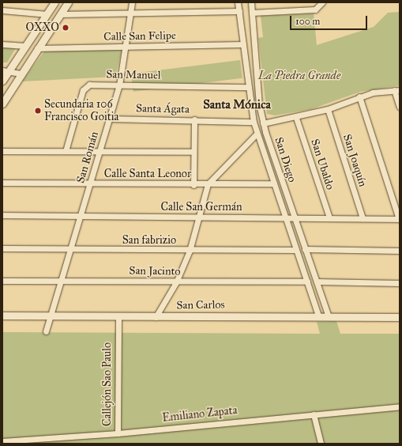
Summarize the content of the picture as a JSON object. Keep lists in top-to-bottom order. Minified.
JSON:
{"streets":{"street":["Calle San Felipe","San Manuel","Santa Ágata","San Román","San Diego","San Joaquín","San Ubaldo","Calle Santa Leonor","Calle San Germán","San fabrizio","San Jacinto","San Carlos","Callejón Sao Paulo","Emiliano Zapata"]},"crossings":[["Calle San Felipe","San Román"],["Calle San Felipe","San Diego"],["San Manuel","San Román"],["San Manuel","San Diego"],["Santa Ágata","San Román"],["Santa Ágata","San Diego"],["San Román","Calle Santa Leonor"],["San Román","Calle San Germán"],["San Román","San fabrizio"],["San Román","San Jacinto"],["San Román","San Carlos"],["San Diego","Calle Santa Leonor"],["San Diego","Calle San Germán"],["San Diego","San fabrizio"],["San Diego","San Jacinto"],["San Diego","San Carlos"],["San Joaquín","Calle San Germán"],["San Ubaldo","Calle San Germán"],["San Carlos","Callejón Sao Paulo"],["Callejón Sao Paulo","Emiliano Zapata"]],"districts":["Santa Mónica"],"parks":["La Piedra Grande"],"places":["OXXO","Secundaria 106 Francisco Goitia"],"scale_bar":"100 m"}
